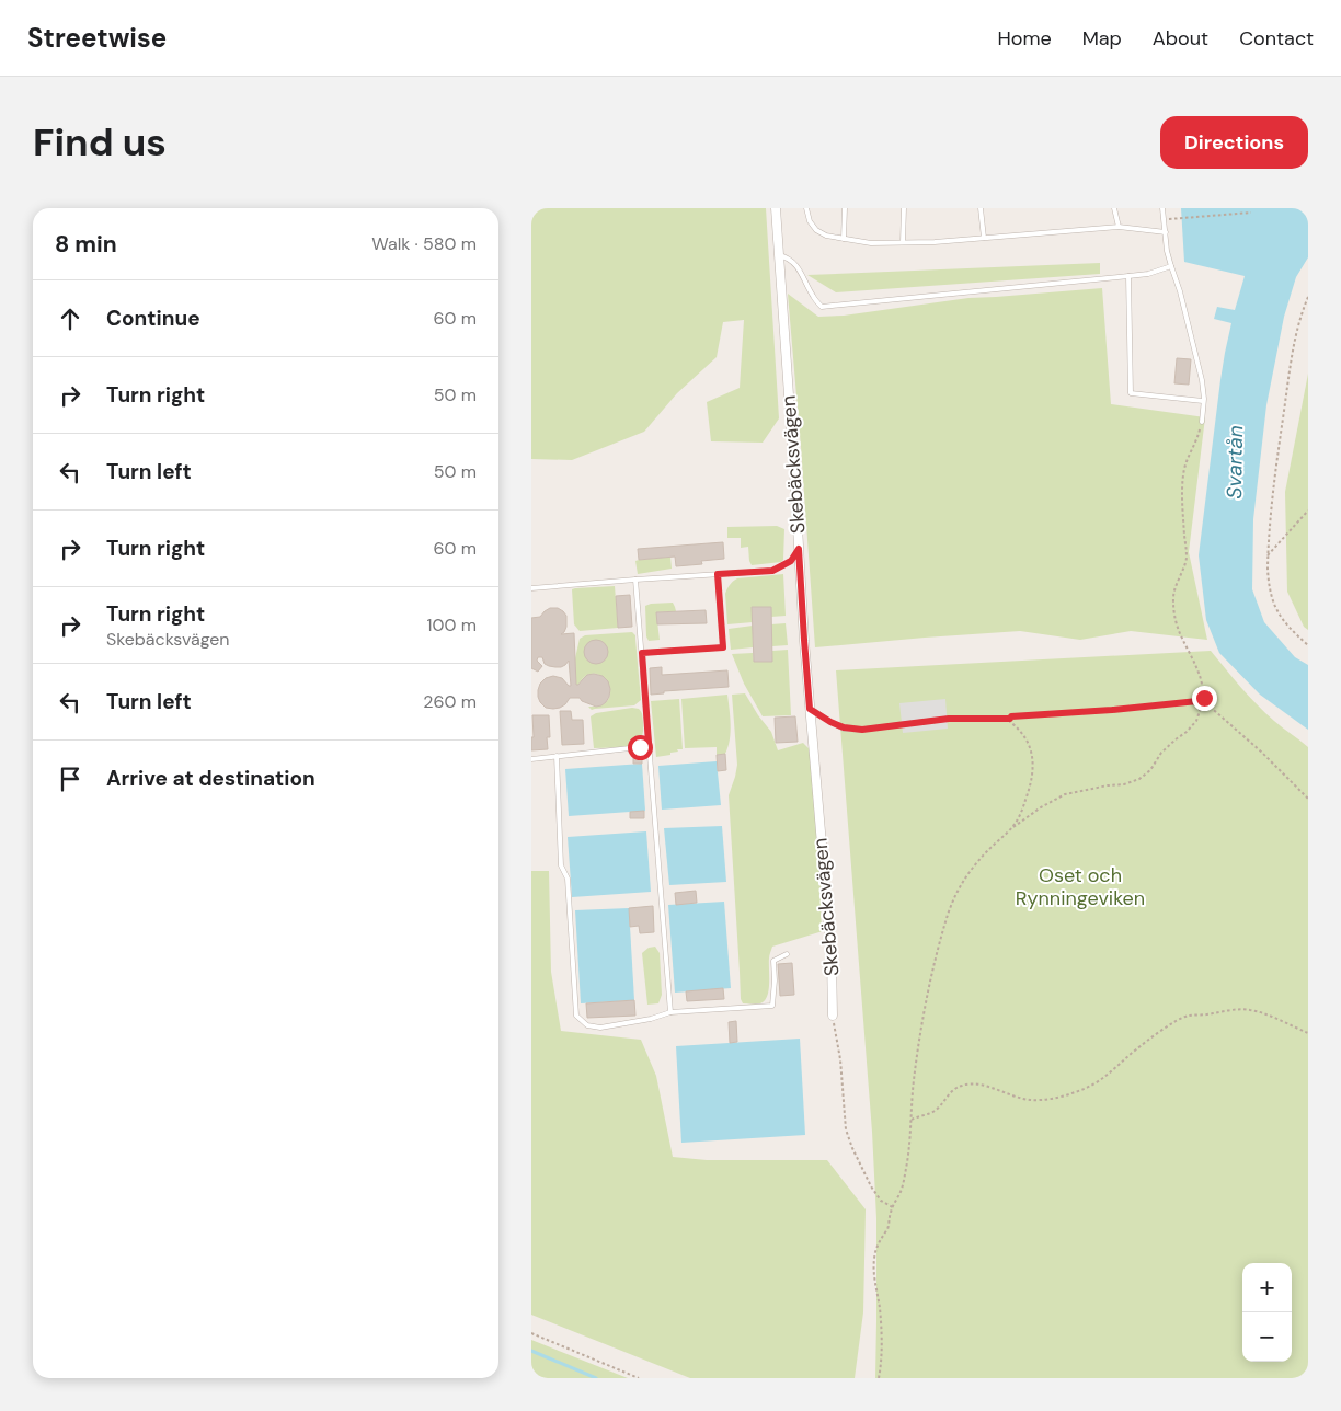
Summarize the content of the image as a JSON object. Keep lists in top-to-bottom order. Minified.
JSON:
{"streets":{"street":["Skebäcksvägen"]},"water":["Svartån"],"parks":["Oset och Rynningeviken"],"page":{"header":"Streetwise","nav":["Home","Map","About","Contact"],"buttons":"Directions","title":"Find us","heading":["8 min","Walk · 580 m"],"list":[["Continue","60 m"],["Turn right","50 m"],["Turn left","50 m"],["Turn right","60 m"],["Turn right","Skebäcksvägen","100 m"],["Turn left","260 m"],"Arrive at destination"],"map_buttons":["+","−"]}}
